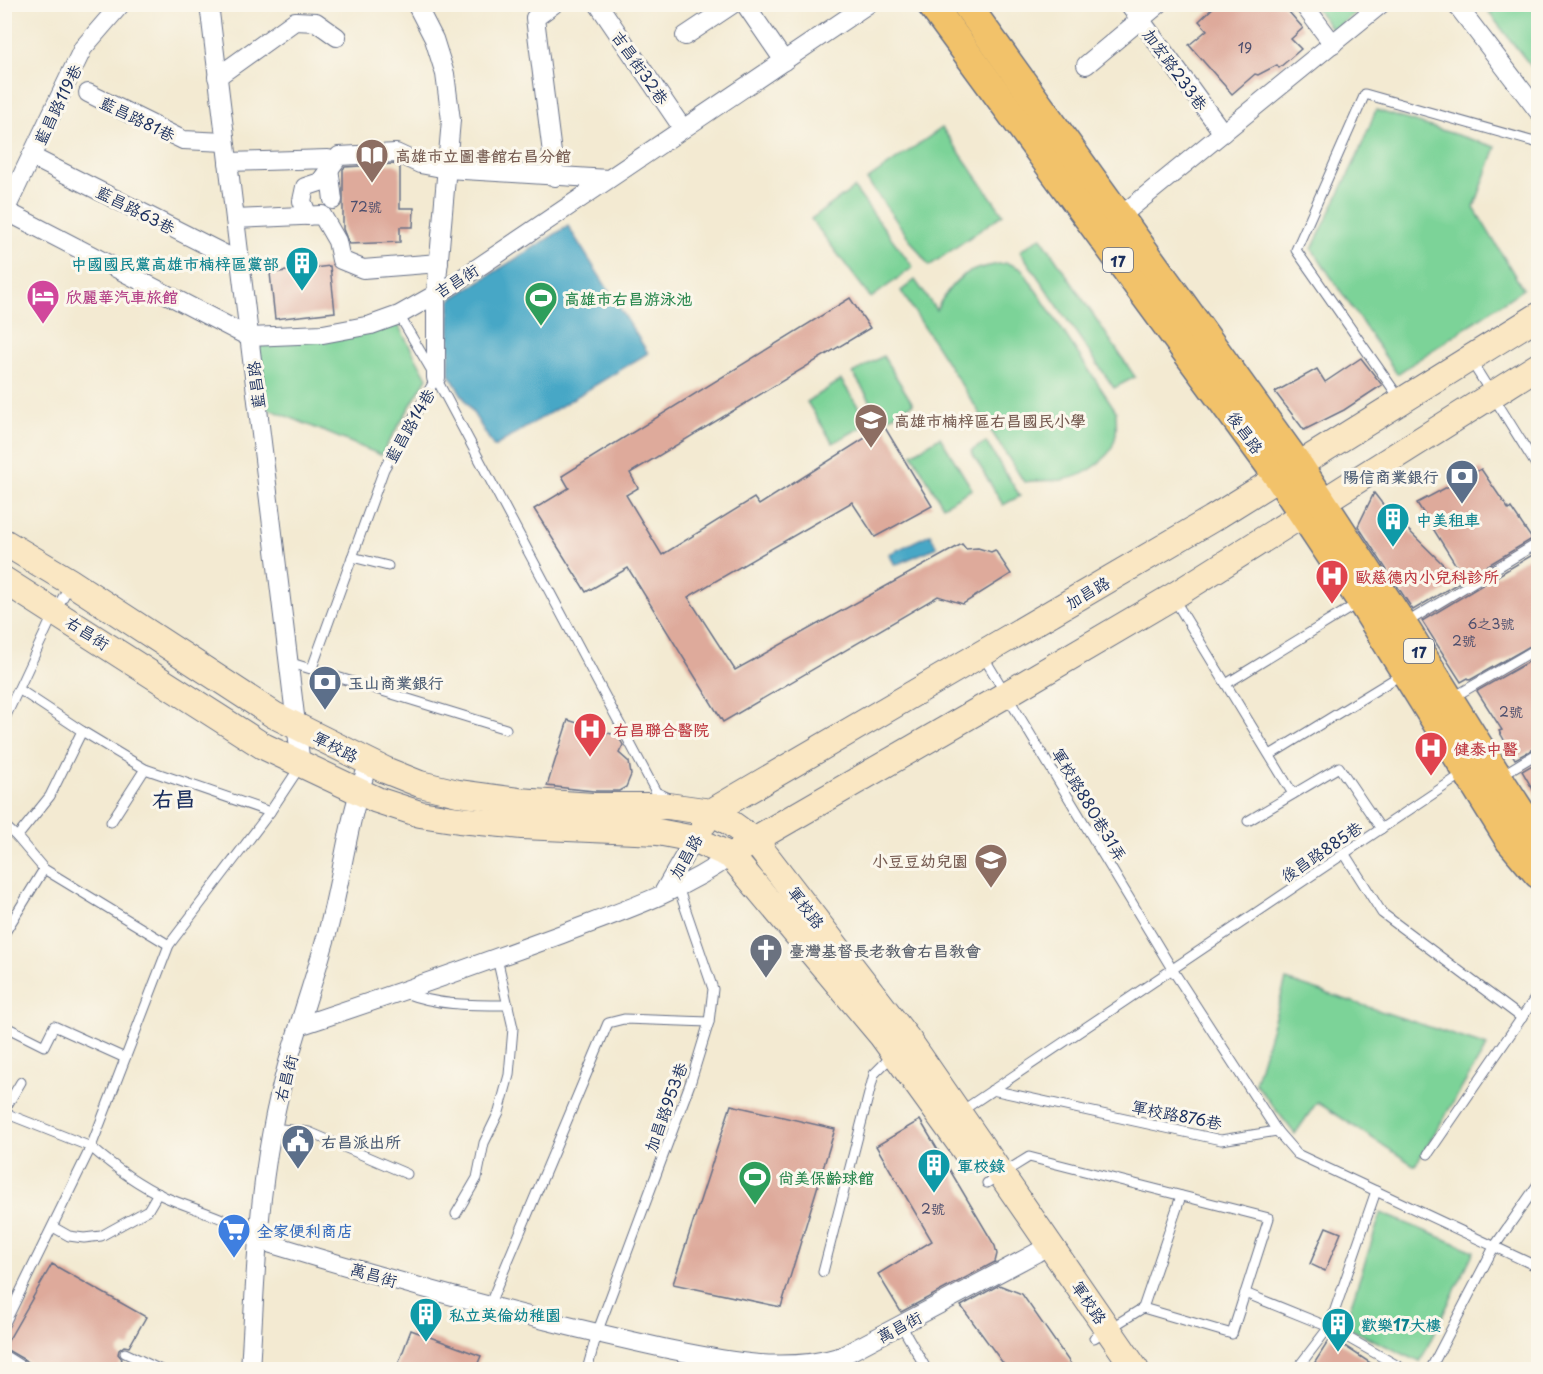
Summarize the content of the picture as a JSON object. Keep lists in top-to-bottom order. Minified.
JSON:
{"streets":{"main road":["17","後昌路"],"street":["吉昌街32巷","加宏路233巷","藍昌路119巷","藍昌路81巷","藍昌路63巷","吉昌街","藍昌路","藍昌路14巷","加昌路","右昌街","軍校路","萬昌街"],"lane":["軍校路880巷31弄","後昌路885巷","加昌路953巷","軍校路876巷"]},"crossings":[["吉昌街32巷","吉昌街"],["藍昌路119巷","藍昌路63巷"],["藍昌路119巷","吉昌街"],["藍昌路81巷","藍昌路"],["藍昌路63巷","藍昌路"],["吉昌街","藍昌路"],["吉昌街","藍昌路14巷"],["藍昌路","右昌街"],["藍昌路","軍校路"],["後昌路","加昌路"],["後昌路","後昌路885巷"],["加昌路","右昌街"],["加昌路","軍校路"],["加昌路","軍校路880巷31弄"],["加昌路","加昌路953巷"],["右昌街","軍校路"],["右昌街","萬昌街"],["軍校路","後昌路885巷"],["軍校路","萬昌街"],["軍校路880巷31弄","後昌路885巷"],["軍校路880巷31弄","軍校路876巷"],["後昌路885巷","軍校路876巷"],["加昌路953巷","萬昌街"]],"districts":["右昌"],"places":{"library":["高雄市立圖書館右昌分館"],"building":["中國國民黨高雄市楠梓區黨部","中美租車","軍校錄","私立英倫幼稚園","歡樂17大樓"],"hotel":["欣麗華汽車旅館"],"sports":["高雄市右昌游泳池","尚美保齡球館"],"school or university":["高雄市楠梓區右昌國民小學","小豆豆幼兒園"],"bank":["陽信商業銀行","玉山商業銀行"],"hospital":["歐慈德內小兒科診所","右昌聯合醫院","健泰中醫"],"church":["臺灣基督長老教會右昌教會"],"public building":["右昌派出所"],"supermarket":["全家便利商店"]},"house_numbers":["19","72號","6之3號","2號","2號","2號"]}
